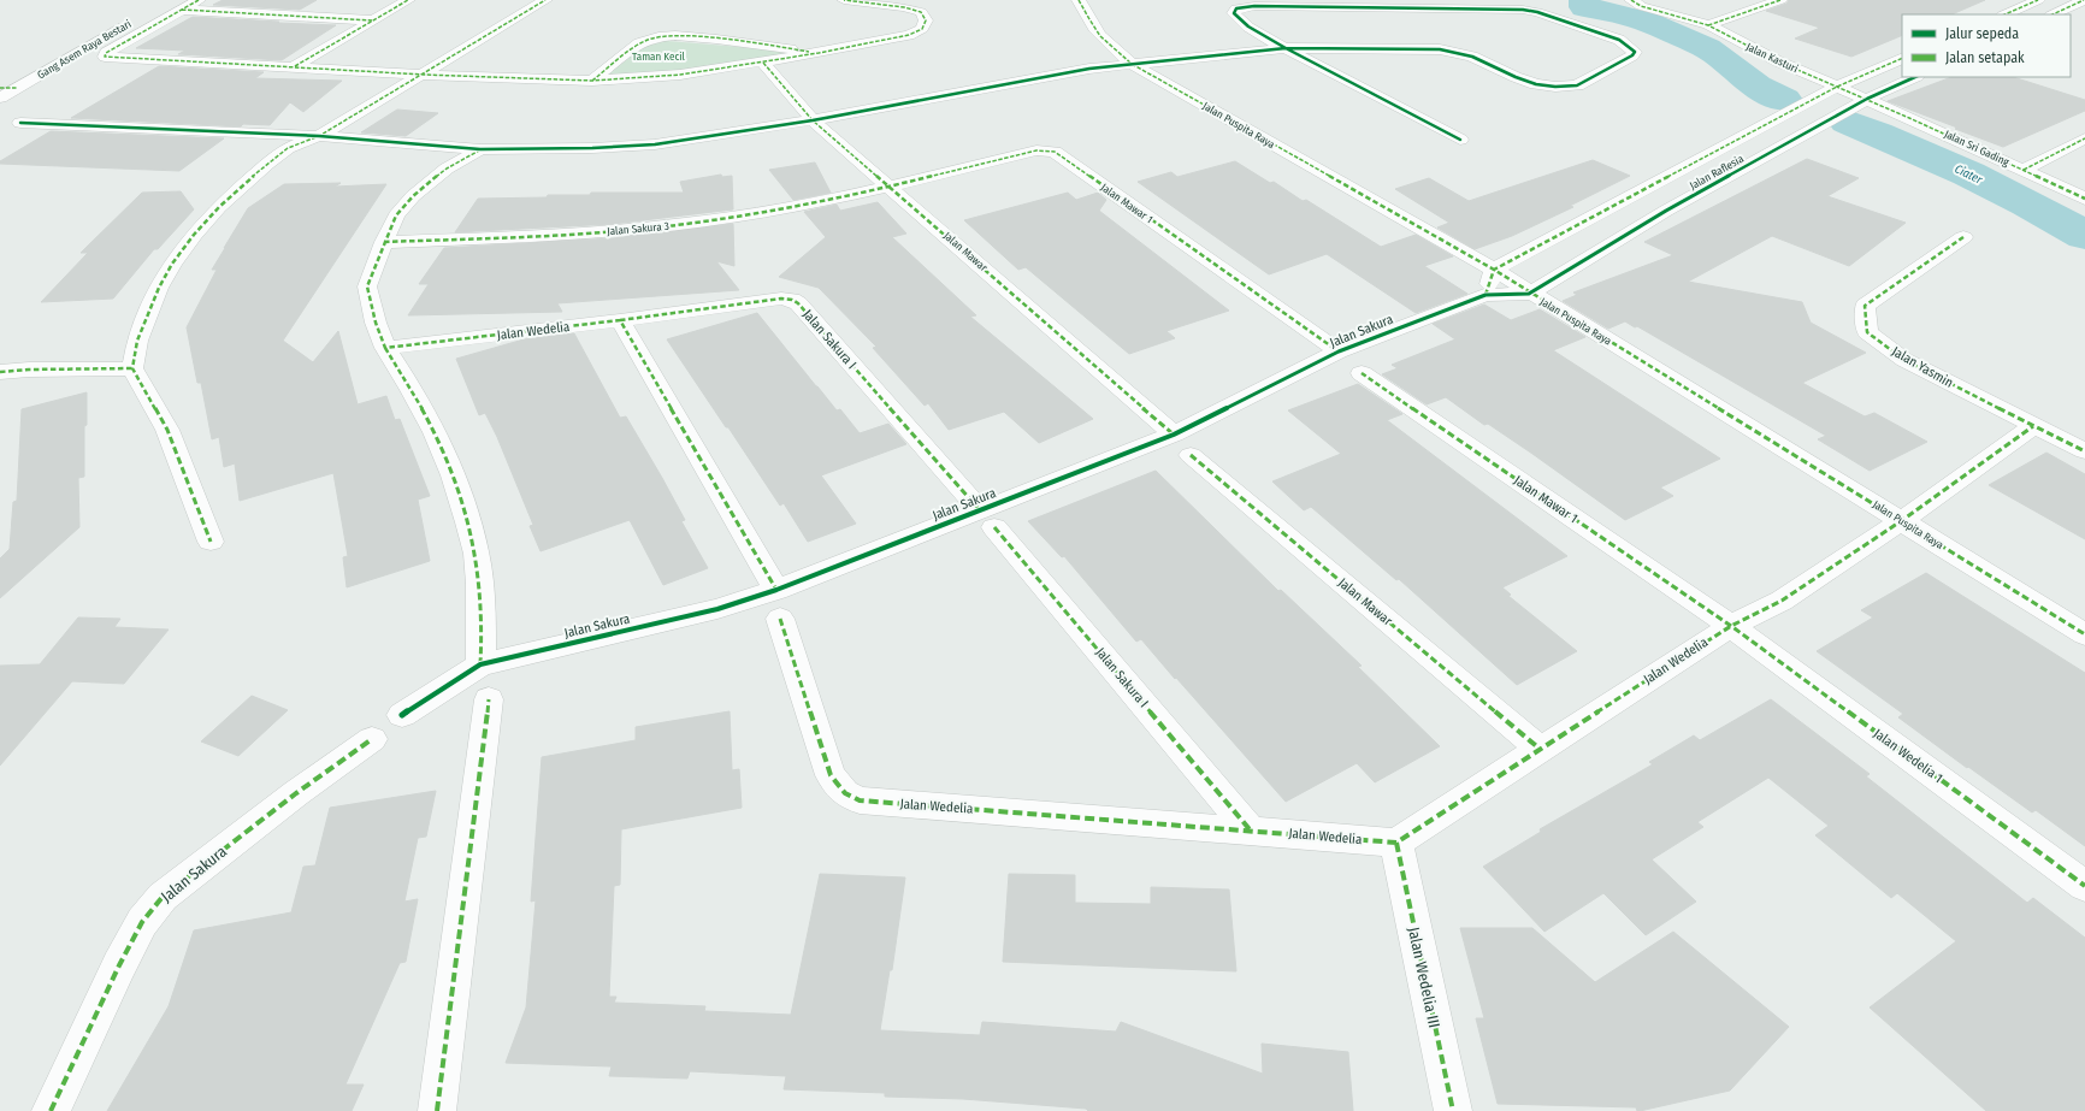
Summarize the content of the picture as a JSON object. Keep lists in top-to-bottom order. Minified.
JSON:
{"streets":{"street":["Gang Asem Raya Bestari","Jalan Kasturi","Jalan Puspita Raya","Jalan Sri Gading","Jalan Raflesia","Jalan Mawar 1","Jalan Sakura 3","Jalan Mawar","Jalan Wedelia","Jalan Sakura","Jalan Sakura I","Jalan Yasmin","Jalan Wedelia 1","Jalan Wedelia III"]},"crossings":[["Jalan Kasturi","Jalan Sri Gading"],["Jalan Kasturi","Jalan Raflesia"],["Jalan Puspita Raya","Jalan Raflesia"],["Jalan Puspita Raya","Jalan Wedelia"],["Jalan Puspita Raya","Jalan Sakura"],["Jalan Sri Gading","Jalan Raflesia"],["Jalan Raflesia","Jalan Sakura"],["Jalan Mawar 1","Jalan Sakura 3"],["Jalan Mawar 1","Jalan Mawar"],["Jalan Mawar 1","Jalan Wedelia"],["Jalan Mawar 1","Jalan Sakura"],["Jalan Mawar 1","Jalan Wedelia 1"],["Jalan Sakura 3","Jalan Mawar"],["Jalan Mawar","Jalan Wedelia"],["Jalan Mawar","Jalan Sakura"],["Jalan Wedelia","Jalan Sakura"],["Jalan Wedelia","Jalan Sakura I"],["Jalan Wedelia","Jalan Wedelia 1"],["Jalan Wedelia","Jalan Wedelia III"],["Jalan Sakura","Jalan Sakura I"]],"water":["Ciater"],"parks":["Taman Kecil"],"legend":["Jalur sepeda","Jalan setapak"]}
